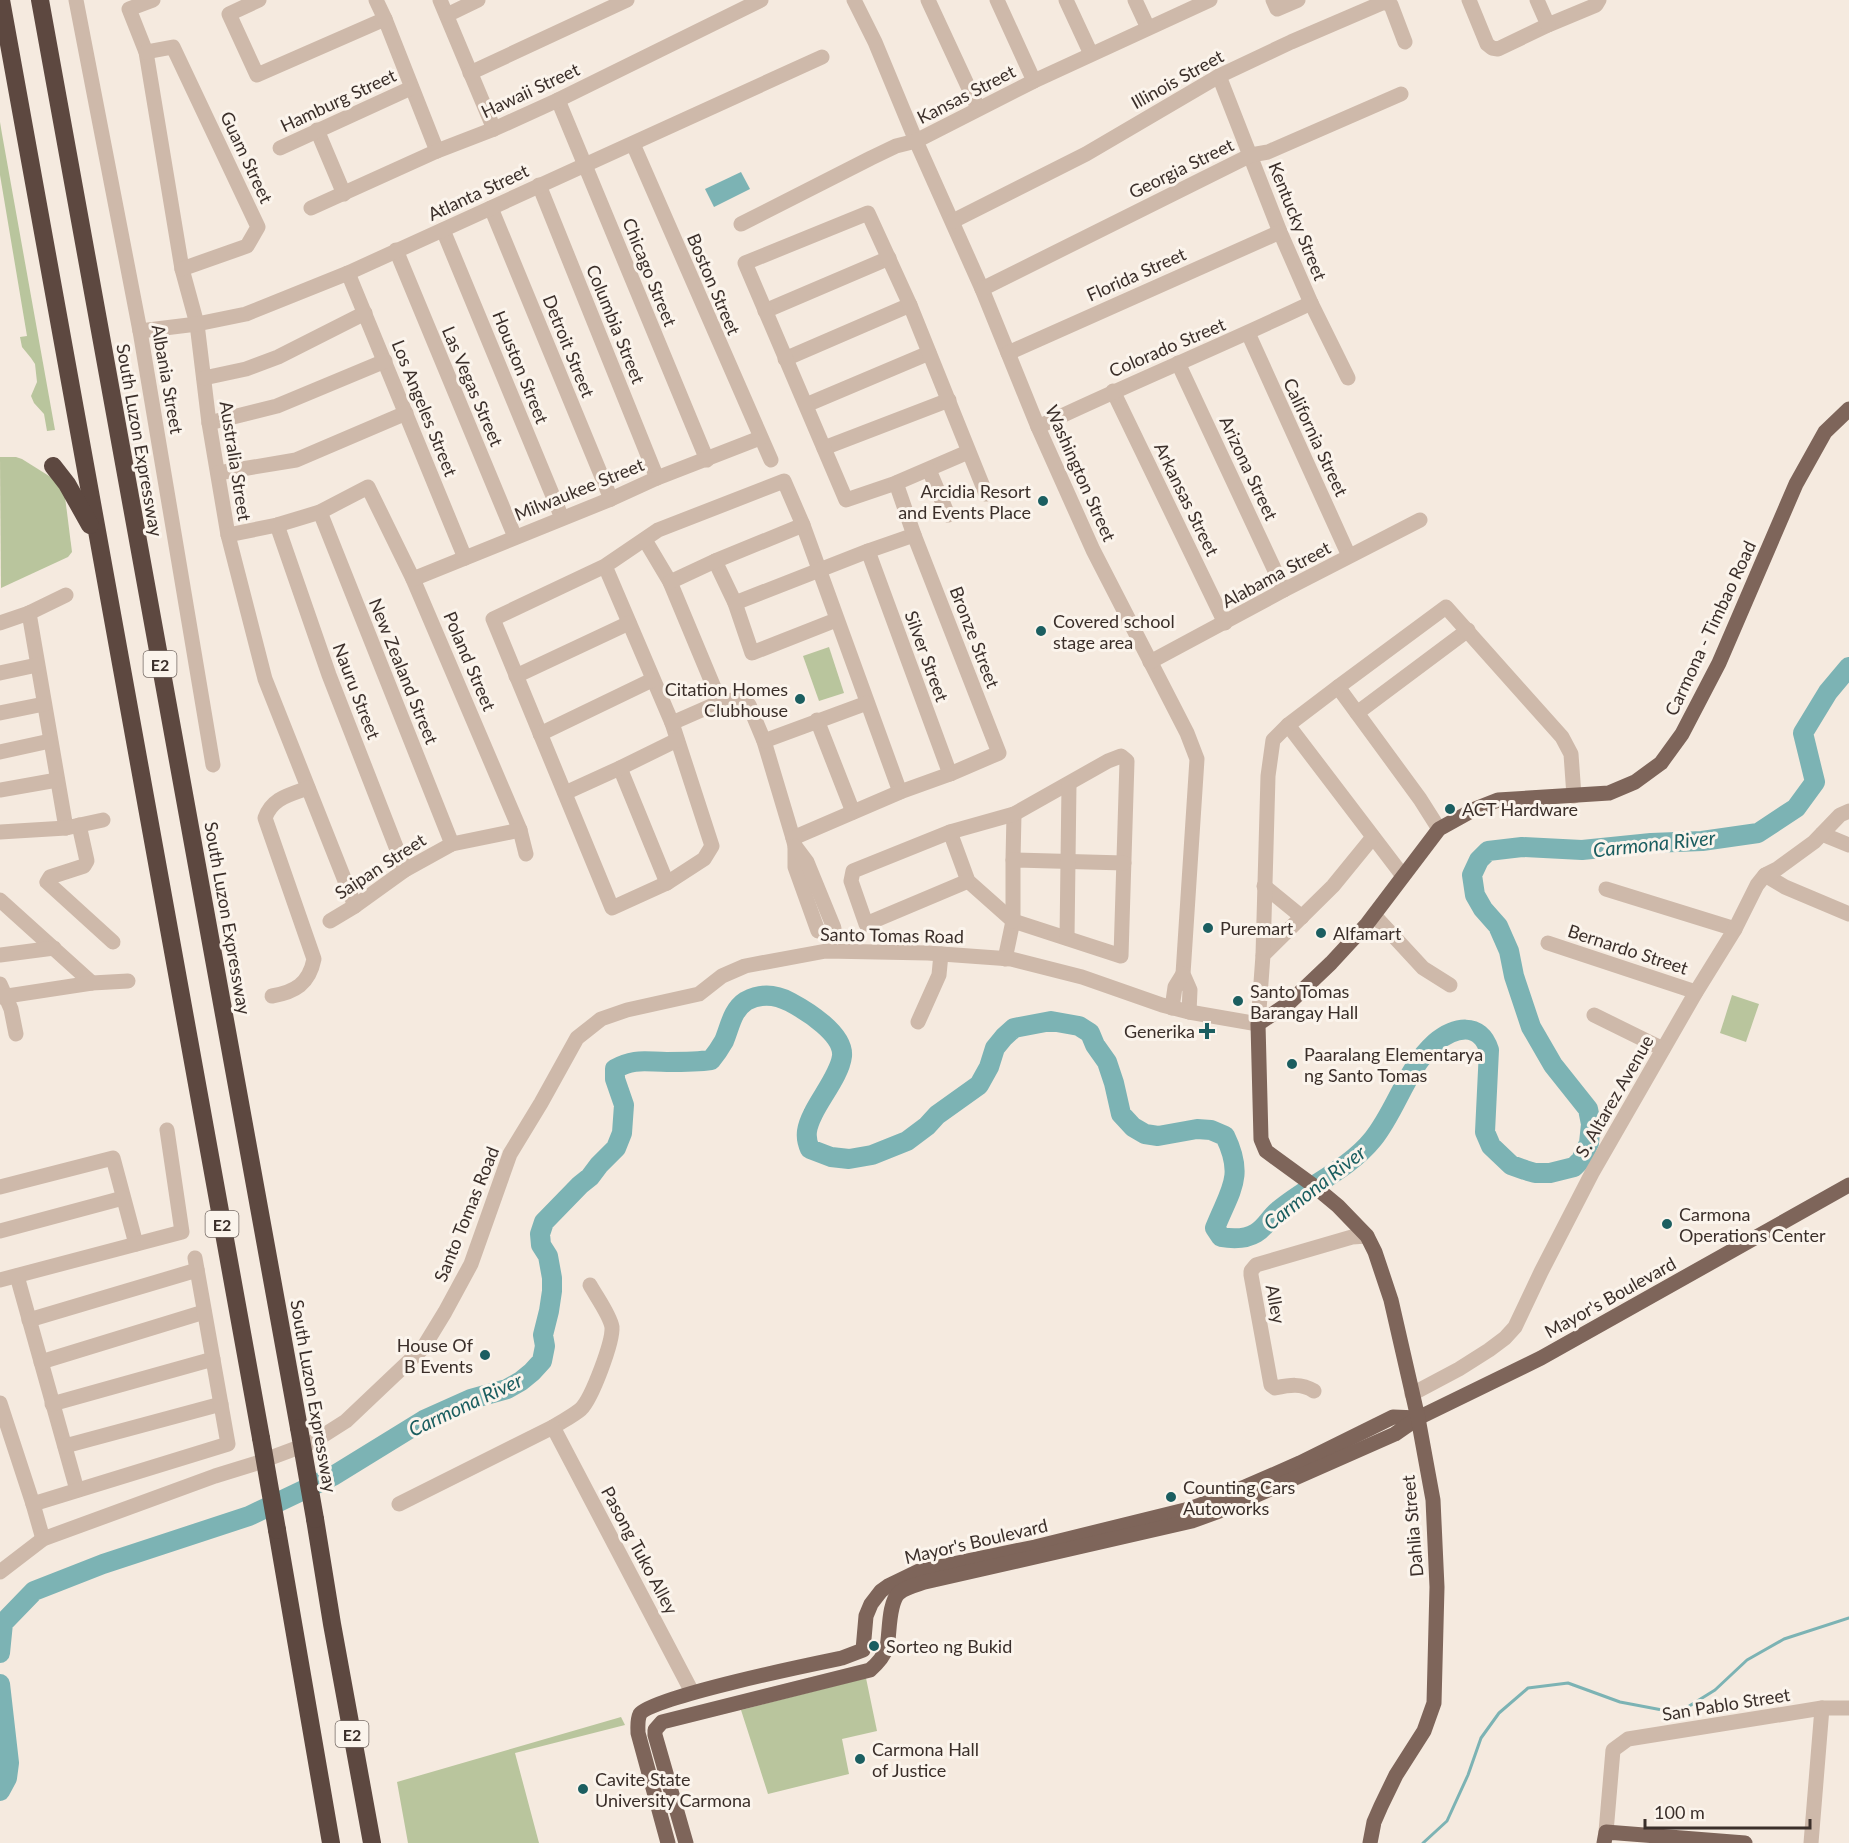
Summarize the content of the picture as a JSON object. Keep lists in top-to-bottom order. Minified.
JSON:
{"streets":{"highway":["South Luzon Expressway","E2"],"main road":["Carmona - Timbao Road","Mayor's Boulevard","Dahlia Street"],"street":["Illinois Street","Hawaii Street","Kansas Street","Hamburg Street","Guam Street","Georgia Street","Atlanta Street","Kentucky Street","Chicago Street","Florida Street","Boston Street","Columbia Street","Detroit Street","Colorado Street","Houston Street","Albania Street","Las Vegas Street","Los Angeles Street","California Street","Australia Street","Arizona Street","Washington Street","Milwaukee Street","Arkansas Street","Alabama Street","Bronze Street","Silver Street","Poland Street","New Zealand Street","Nauru Street","Saipan Street","Santo Tomas Road","Bernardo Street","S. Altarez Avenue","Alley","Pasong Tuko Alley","San Pablo Street"]},"crossings":[["Illinois Street","Kentucky Street"],["Illinois Street","Washington Street"],["Hawaii Street","Chicago Street"],["Kansas Street","Washington Street"],["Guam Street","Australia Street"],["Georgia Street","Kentucky Street"],["Georgia Street","Washington Street"],["Atlanta Street","Chicago Street"],["Atlanta Street","Boston Street"],["Atlanta Street","Columbia Street"],["Atlanta Street","Detroit Street"],["Atlanta Street","Houston Street"],["Atlanta Street","Albania Street"],["Atlanta Street","Las Vegas Street"],["Atlanta Street","Los Angeles Street"],["Atlanta Street","Australia Street"],["Kentucky Street","Florida Street"],["Kentucky Street","Colorado Street"],["Chicago Street","Milwaukee Street"],["Florida Street","Washington Street"],["Boston Street","Milwaukee Street"],["Columbia Street","Milwaukee Street"],["Detroit Street","Milwaukee Street"],["Colorado Street","California Street"],["Colorado Street","Arizona Street"],["Colorado Street","Washington Street"],["Colorado Street","Arkansas Street"],["Houston Street","Milwaukee Street"],["Las Vegas Street","Milwaukee Street"],["Los Angeles Street","Milwaukee Street"],["California Street","Alabama Street"],["Australia Street","Saipan Street"],["Arizona Street","Alabama Street"],["Washington Street","Alabama Street"],["Washington Street","Santo Tomas Road"],["Milwaukee Street","Poland Street"],["Arkansas Street","Alabama Street"],["Carmona - Timbao Road","Santo Tomas Road"],["Carmona - Timbao Road","Dahlia Street"],["Bronze Street","Silver Street"],["Poland Street","New Zealand Street"],["Poland Street","Saipan Street"],["New Zealand Street","Saipan Street"],["Nauru Street","Saipan Street"],["Santo Tomas Road","Dahlia Street"],["Bernardo Street","S. Altarez Avenue"],["S. Altarez Avenue","Dahlia Street"],["Mayor's Boulevard","Dahlia Street"],["Mayor's Boulevard","Pasong Tuko Alley"],["Alley","Dahlia Street"]],"water":["Carmona River"],"places":{"other":["Arcidia Resort and Events Place","Covered school stage area","Citation Homes Clubhouse","ACT Hardware","Puremart","Alfamart","Santo Tomas Barangay Hall","Paaralang Elementarya ng Santo Tomas","Carmona Operations Center","House Of B Events","Counting Cars Autoworks","Sorteo ng Bukid","Carmona Hall of Justice","Cavite State University Carmona"],"health":["Generika"]},"scale_bar":"100 m"}
